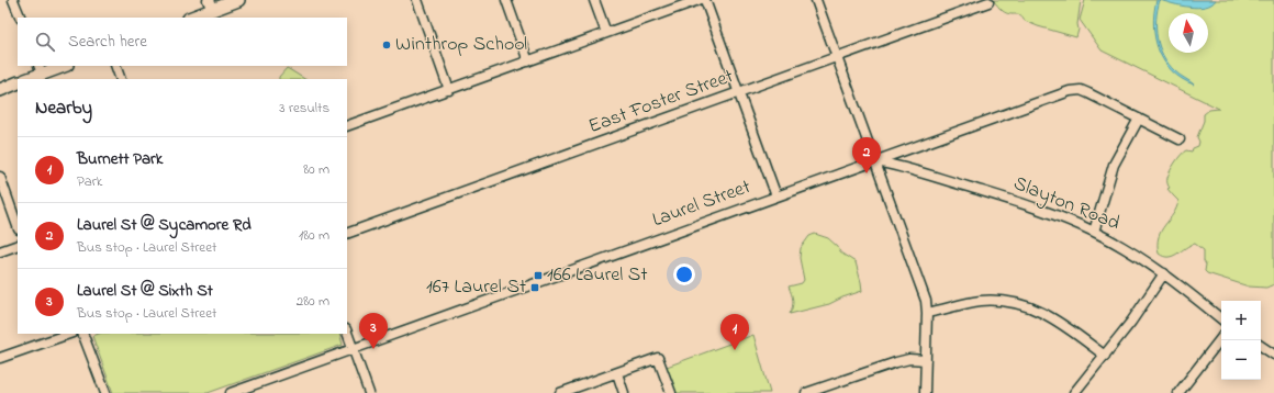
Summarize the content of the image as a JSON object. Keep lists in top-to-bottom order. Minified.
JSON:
{"streets":{"street":["East Foster Street","Laurel Street","Slayton Road"]},"crossings":[["Laurel Street","Slayton Road"]],"places":{"other":["Winthrop School"],"transit":["166 Laurel St","167 Laurel St"]},"north":"top","page":{"search":"Search here","heading":["Nearby","3 results"],"list":[{"mark":"1","name":"Burnett Park","note":"Park","value":"80 m"},{"mark":"2","name":"Laurel St @ Sycamore Rd","note":"Bus stop · Laurel Street","value":"180 m"},{"mark":"3","name":"Laurel St @ Sixth St","note":"Bus stop · Laurel Street","value":"280 m"}],"pins":["2","3","1"],"map_buttons":["+","−"]}}
